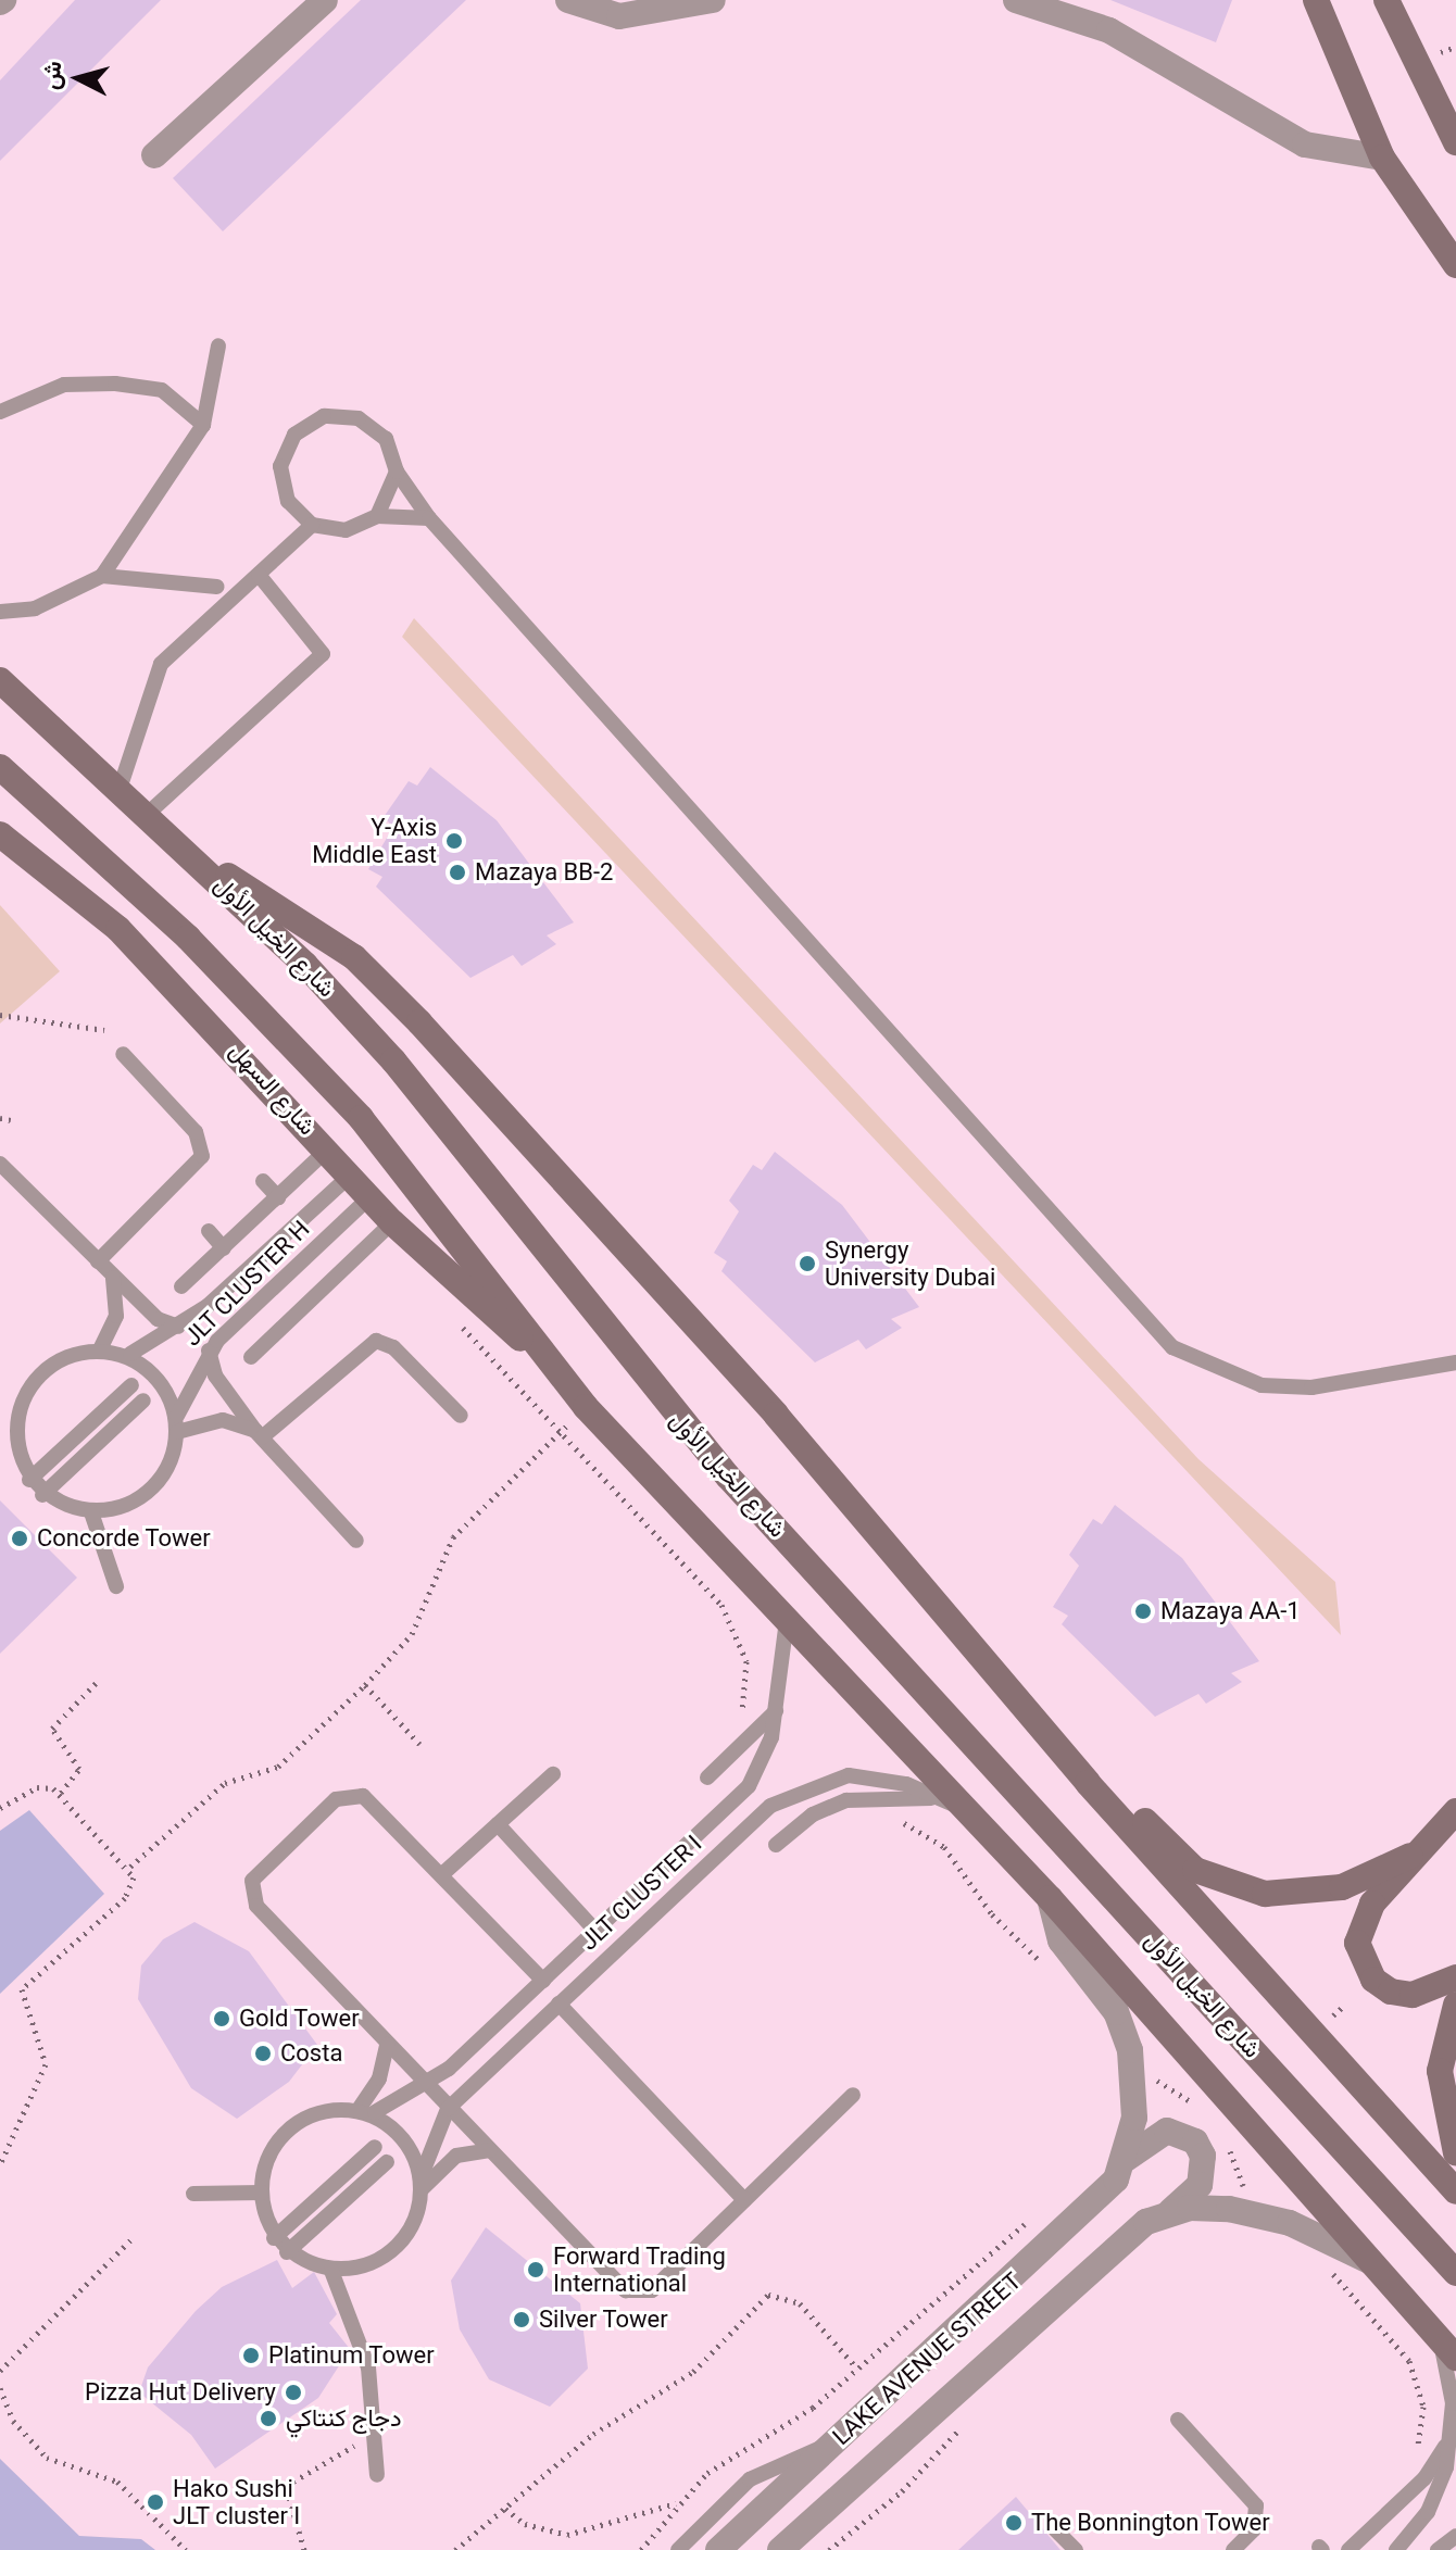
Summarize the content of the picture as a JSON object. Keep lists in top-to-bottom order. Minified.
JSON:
{"streets":{"main road":["شارع الخيل الأول","شارع السهل"],"street":["LAKE AVENUE STREET"],"lane":["JLT CLUSTER H","JLT CLUSTER I"]},"crossings":[["شارع الخيل الأول","شارع السهل"],["شارع الخيل الأول","JLT CLUSTER I"],["شارع الخيل الأول","LAKE AVENUE STREET"],["شارع السهل","JLT CLUSTER H"]],"places":["Y-Axis Middle East","Mazaya BB-2","Synergy University Dubai","Concorde Tower","Mazaya AA-1","Gold Tower","Costa","Forward Trading International","Silver Tower","Platinum Tower","Pizza Hut Delivery","دجاج كنتاكي","Hako Sushi JLT cluster I","The Bonnington Tower"],"north":"left"}
